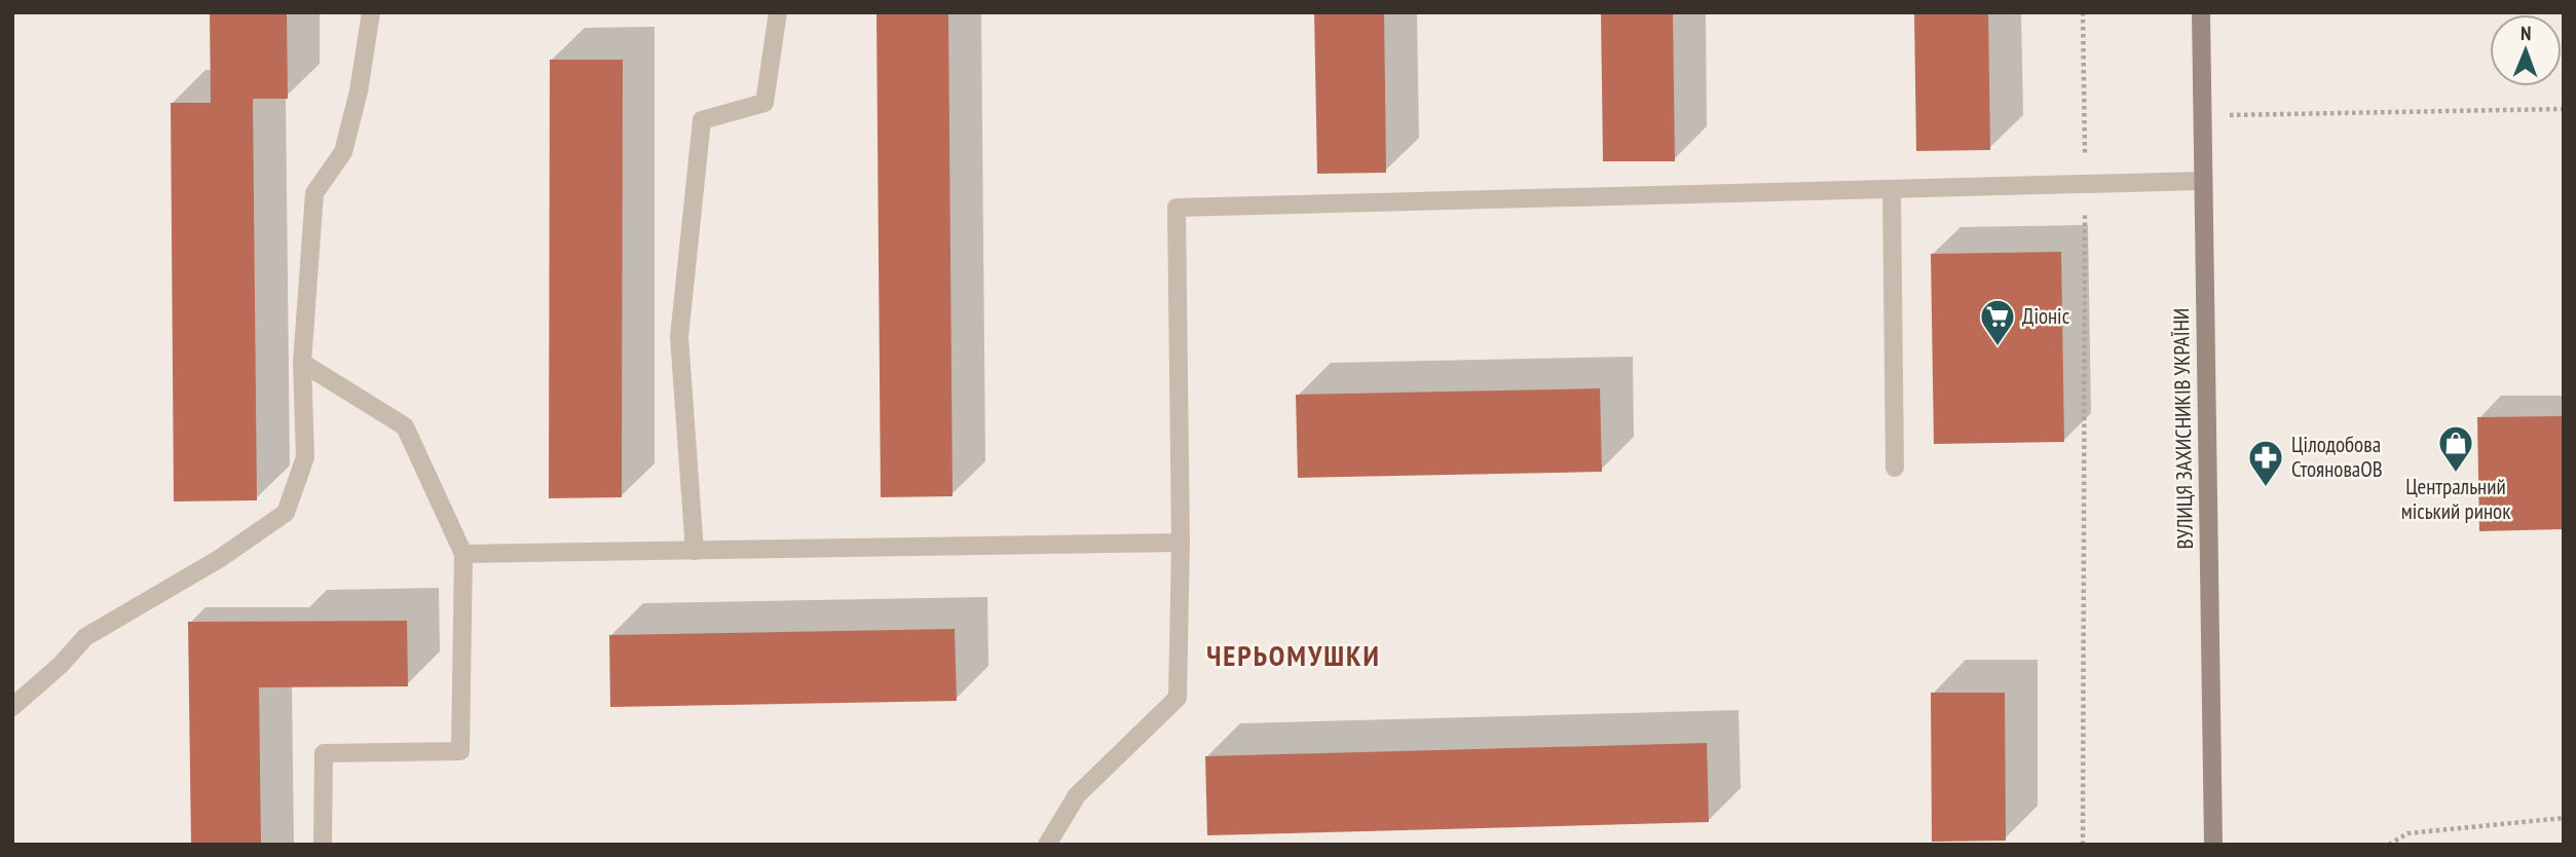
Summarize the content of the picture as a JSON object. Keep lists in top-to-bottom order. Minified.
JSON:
{"streets":{"main road":["ВУЛИЦЯ ЗАХИСНИКІВ УКРАЇНИ"]},"districts":["ЧЕРЬОМУШКИ"],"places":{"supermarket":["Діоніс"],"shop":["Центральний міський ринок"],"pharmacy":["Цілодобова СтояноваОВ"]},"north":"top"}
